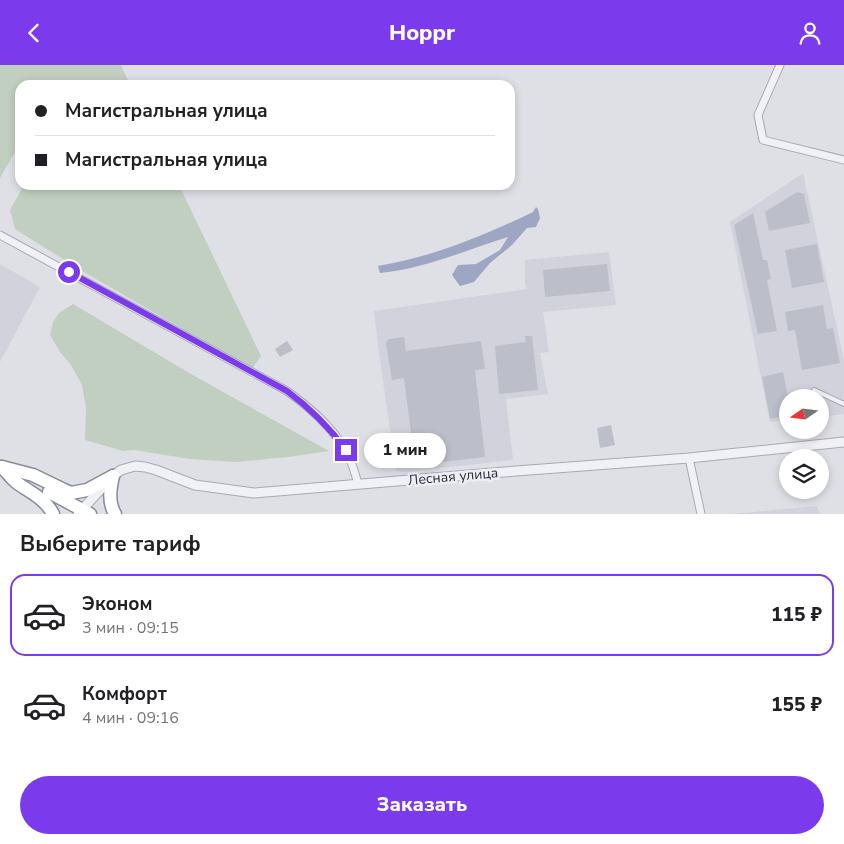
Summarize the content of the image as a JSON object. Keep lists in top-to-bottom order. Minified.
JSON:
{"streets":{"street":["Лесная улица"]},"north":"left","page":{"header":"Hoppr","banner":["Магистральная улица","Магистральная улица"],"bubble":"1 мин","heading":"Выберите тариф","list":[{"name":"Эконом","note":"3 мин · 09:15","value":"115 ₽"},{"name":"Комфорт","note":"4 мин · 09:16","value":"155 ₽"}],"buttons":"Заказать"}}
